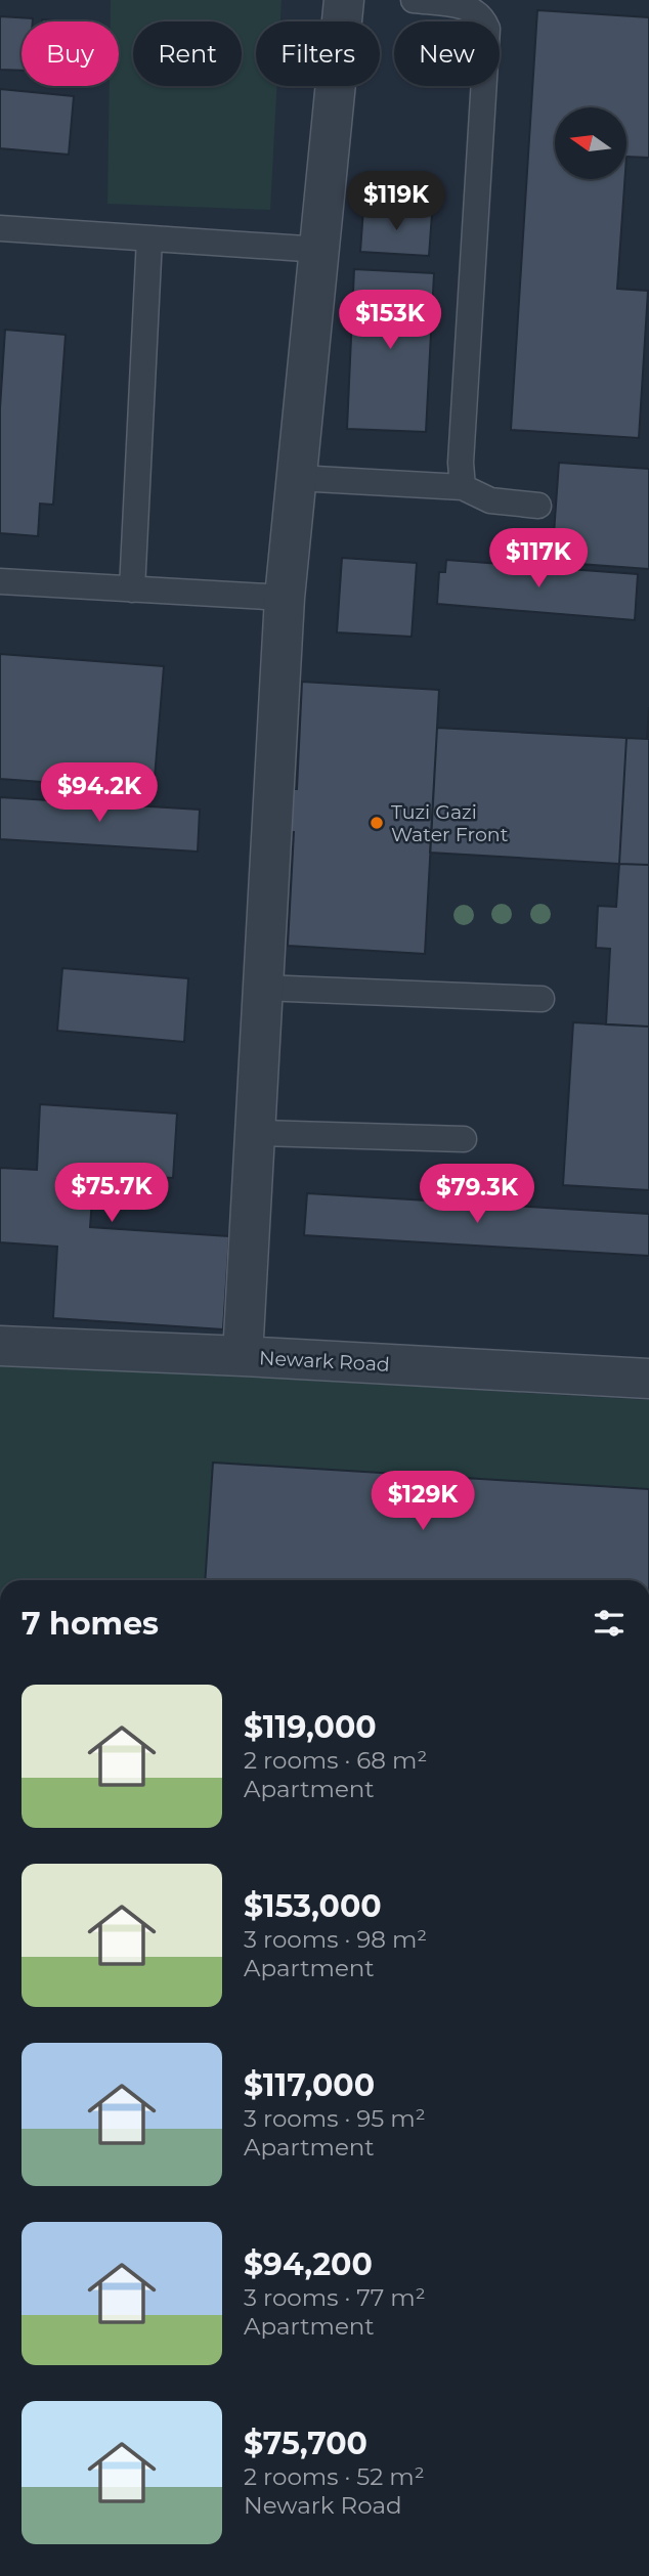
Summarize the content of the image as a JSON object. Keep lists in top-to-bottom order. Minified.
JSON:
{"streets":{"street":["Newark Road"]},"places":["Tuzi Gazi Water Front"],"north":"left","page":{"chip":["Buy","Rent","Filters","New"],"price":["$119K","$153K","$117K","$94.2K","$75.7K","$79.3K","$129K"],"heading":"7 homes","list":[{"name":"$119,000","note":"2 rooms · 68 m² · Apartment"},{"name":"$153,000","note":"3 rooms · 98 m² · Apartment"},{"name":"$117,000","note":"3 rooms · 95 m² · Apartment"},{"name":"$94,200","note":"3 rooms · 77 m² · Apartment"},{"name":"$75,700","note":"2 rooms · 52 m² · Newark Road"}]}}
